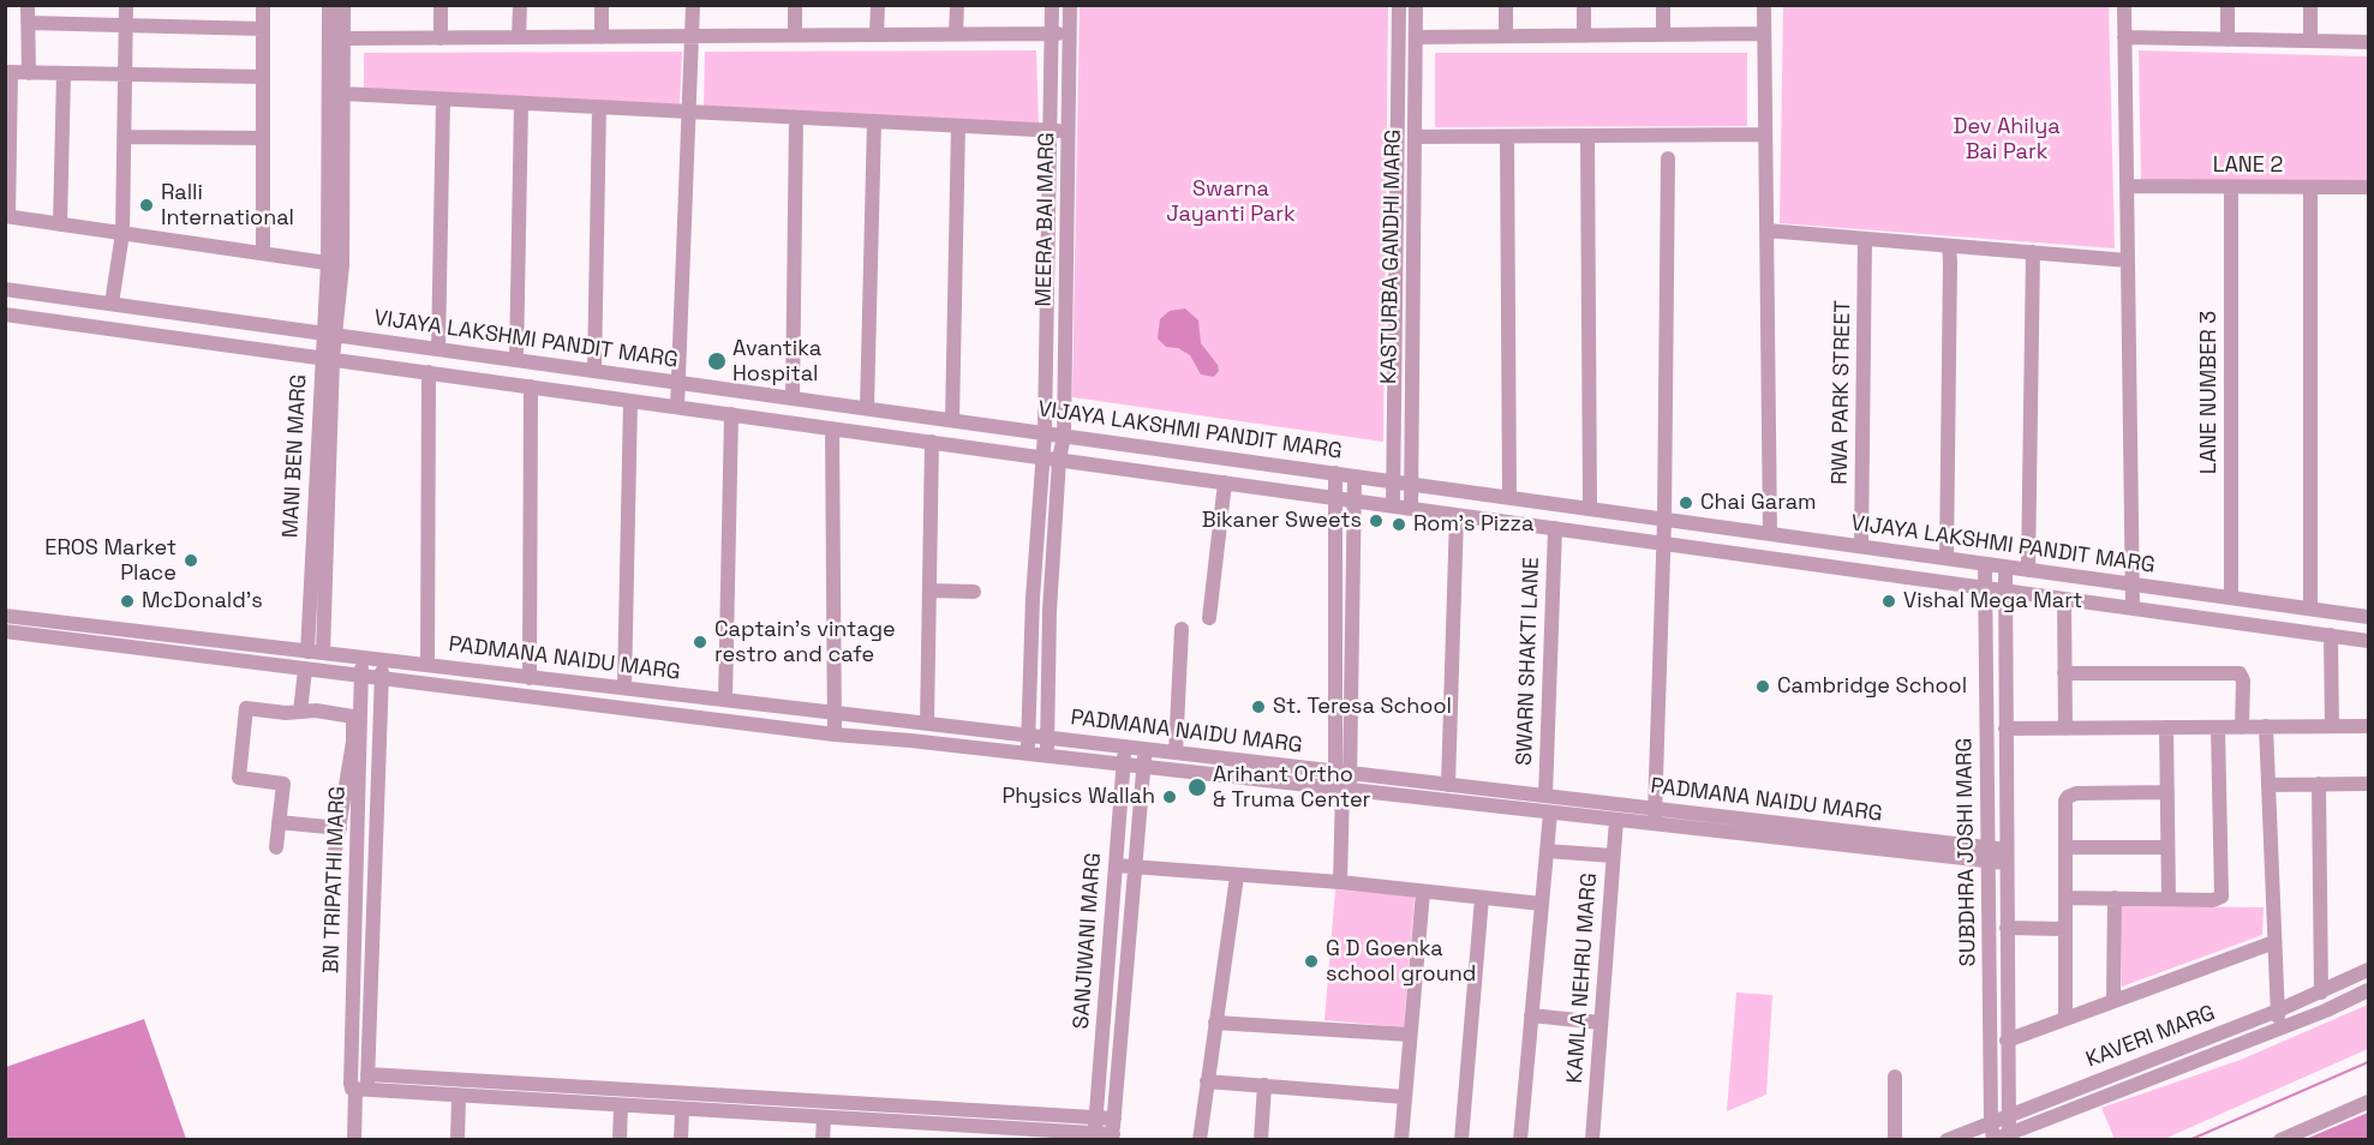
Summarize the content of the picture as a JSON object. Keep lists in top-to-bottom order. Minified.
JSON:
{"streets":{"street":["LANE 2","MEERA BAI MARG","KASTURBA GANDHI MARG","VIJAYA LAKSHMI PANDIT MARG","RWA PARK STREET","LANE NUMBER 3","MANI BEN MARG","PADMANA NAIDU MARG","SWARN SHAKTI LANE","SUBDHRA JOSHI MARG","BN TRIPATHI MARG","SANJIWANI MARG","KAMLA NEHRU MARG","KAVERI MARG"]},"crossings":[["LANE 2","LANE NUMBER 3"],["MEERA BAI MARG","VIJAYA LAKSHMI PANDIT MARG"],["MEERA BAI MARG","PADMANA NAIDU MARG"],["KASTURBA GANDHI MARG","VIJAYA LAKSHMI PANDIT MARG"],["VIJAYA LAKSHMI PANDIT MARG","RWA PARK STREET"],["VIJAYA LAKSHMI PANDIT MARG","LANE NUMBER 3"],["VIJAYA LAKSHMI PANDIT MARG","MANI BEN MARG"],["VIJAYA LAKSHMI PANDIT MARG","SWARN SHAKTI LANE"],["VIJAYA LAKSHMI PANDIT MARG","SUBDHRA JOSHI MARG"],["PADMANA NAIDU MARG","SWARN SHAKTI LANE"],["PADMANA NAIDU MARG","SUBDHRA JOSHI MARG"],["PADMANA NAIDU MARG","BN TRIPATHI MARG"],["PADMANA NAIDU MARG","SANJIWANI MARG"],["PADMANA NAIDU MARG","KAMLA NEHRU MARG"],["SUBDHRA JOSHI MARG","KAVERI MARG"]],"parks":["Dev Ahilya Bai Park","Swarna Jayanti Park"],"places":["Ralli International","Avantika Hospital","Chai Garam","Bikaner Sweets","Rom's Pizza","EROS Market Place","McDonald's","Vishal Mega Mart","Captain's vintage restro and cafe","Cambridge School","St. Teresa School","Arihant Ortho & Truma Center","Physics Wallah","G D Goenka school ground"]}
